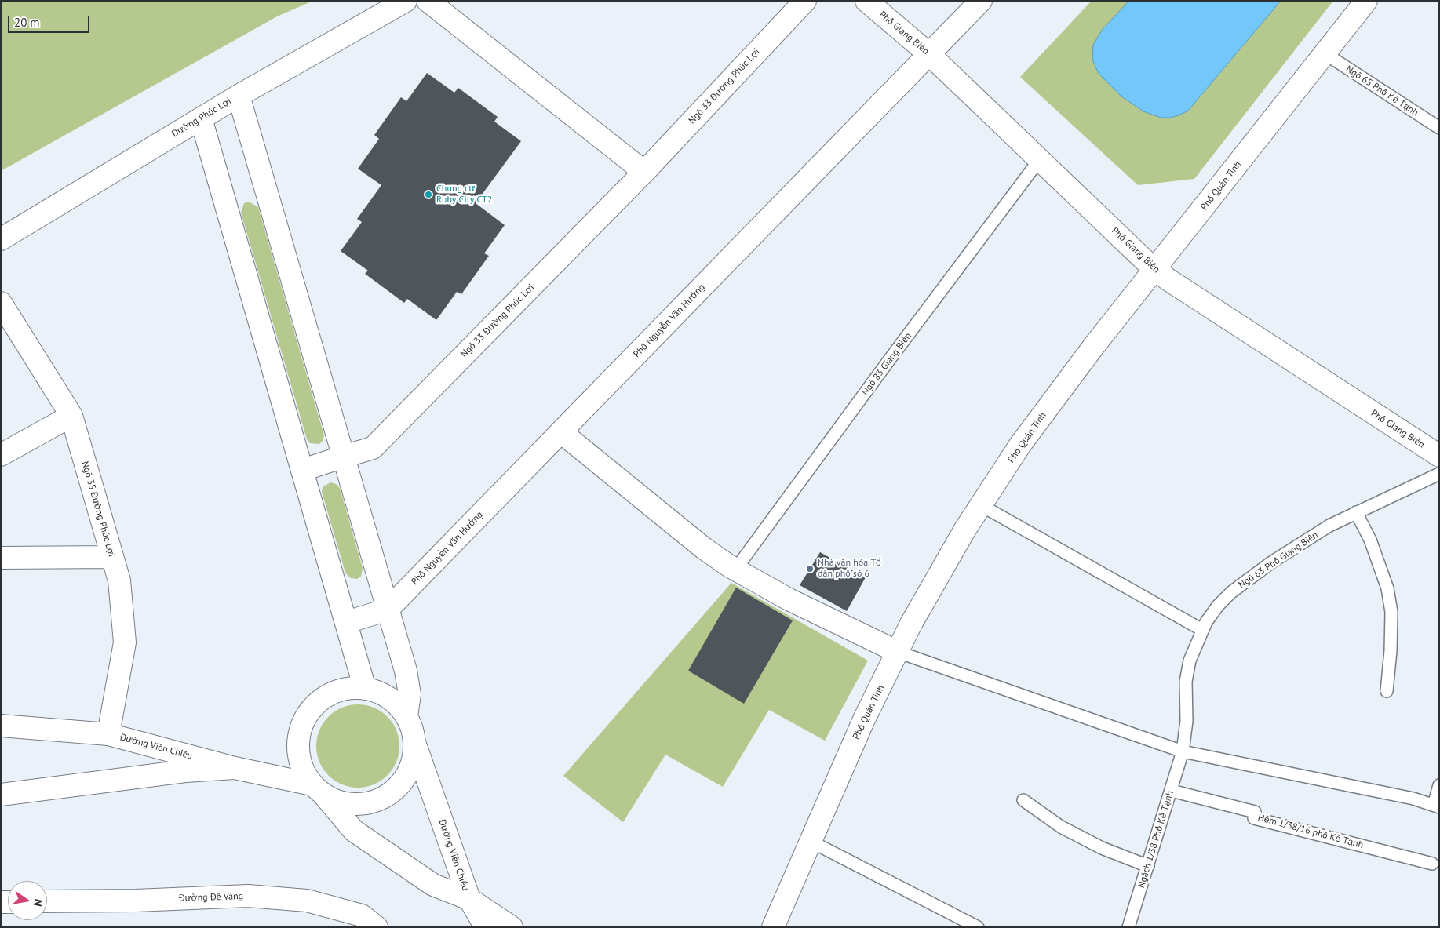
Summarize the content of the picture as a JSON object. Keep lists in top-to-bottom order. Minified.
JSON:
{"streets":{"street":["Phố Giang Biên","Ngõ 33 Đường Phúc Lợi","Đường Phúc Lợi","Phố Quán Tình","Phố Nguyễn Văn Hưởng","Ngõ 35 Đường Phúc Lợi","Đường Viên Chiếu","Đường Đê Vàng"],"lane":["Ngõ 65 Phố Kẻ Tạnh","Ngõ 83 Giang Biên","Ngõ 63 Phố Giang Biên","Hẻm 1/38/16 phố Kẻ Tạnh","Ngách 1/38 Phố Kẻ Tạnh"]},"crossings":[["Phố Giang Biên","Phố Quán Tình"],["Phố Giang Biên","Phố Nguyễn Văn Hưởng"],["Phố Giang Biên","Ngõ 83 Giang Biên"],["Ngõ 65 Phố Kẻ Tạnh","Phố Quán Tình"],["Ngõ 35 Đường Phúc Lợi","Đường Viên Chiếu"],["Ngõ 63 Phố Giang Biên","Ngách 1/38 Phố Kẻ Tạnh"],["Hẻm 1/38/16 phố Kẻ Tạnh","Ngách 1/38 Phố Kẻ Tạnh"]],"places":["Chung cư Ruby City CT2","Nhà văn hóa Tổ dân phố số 6"],"scale_bar":"20 m","north":"right"}
